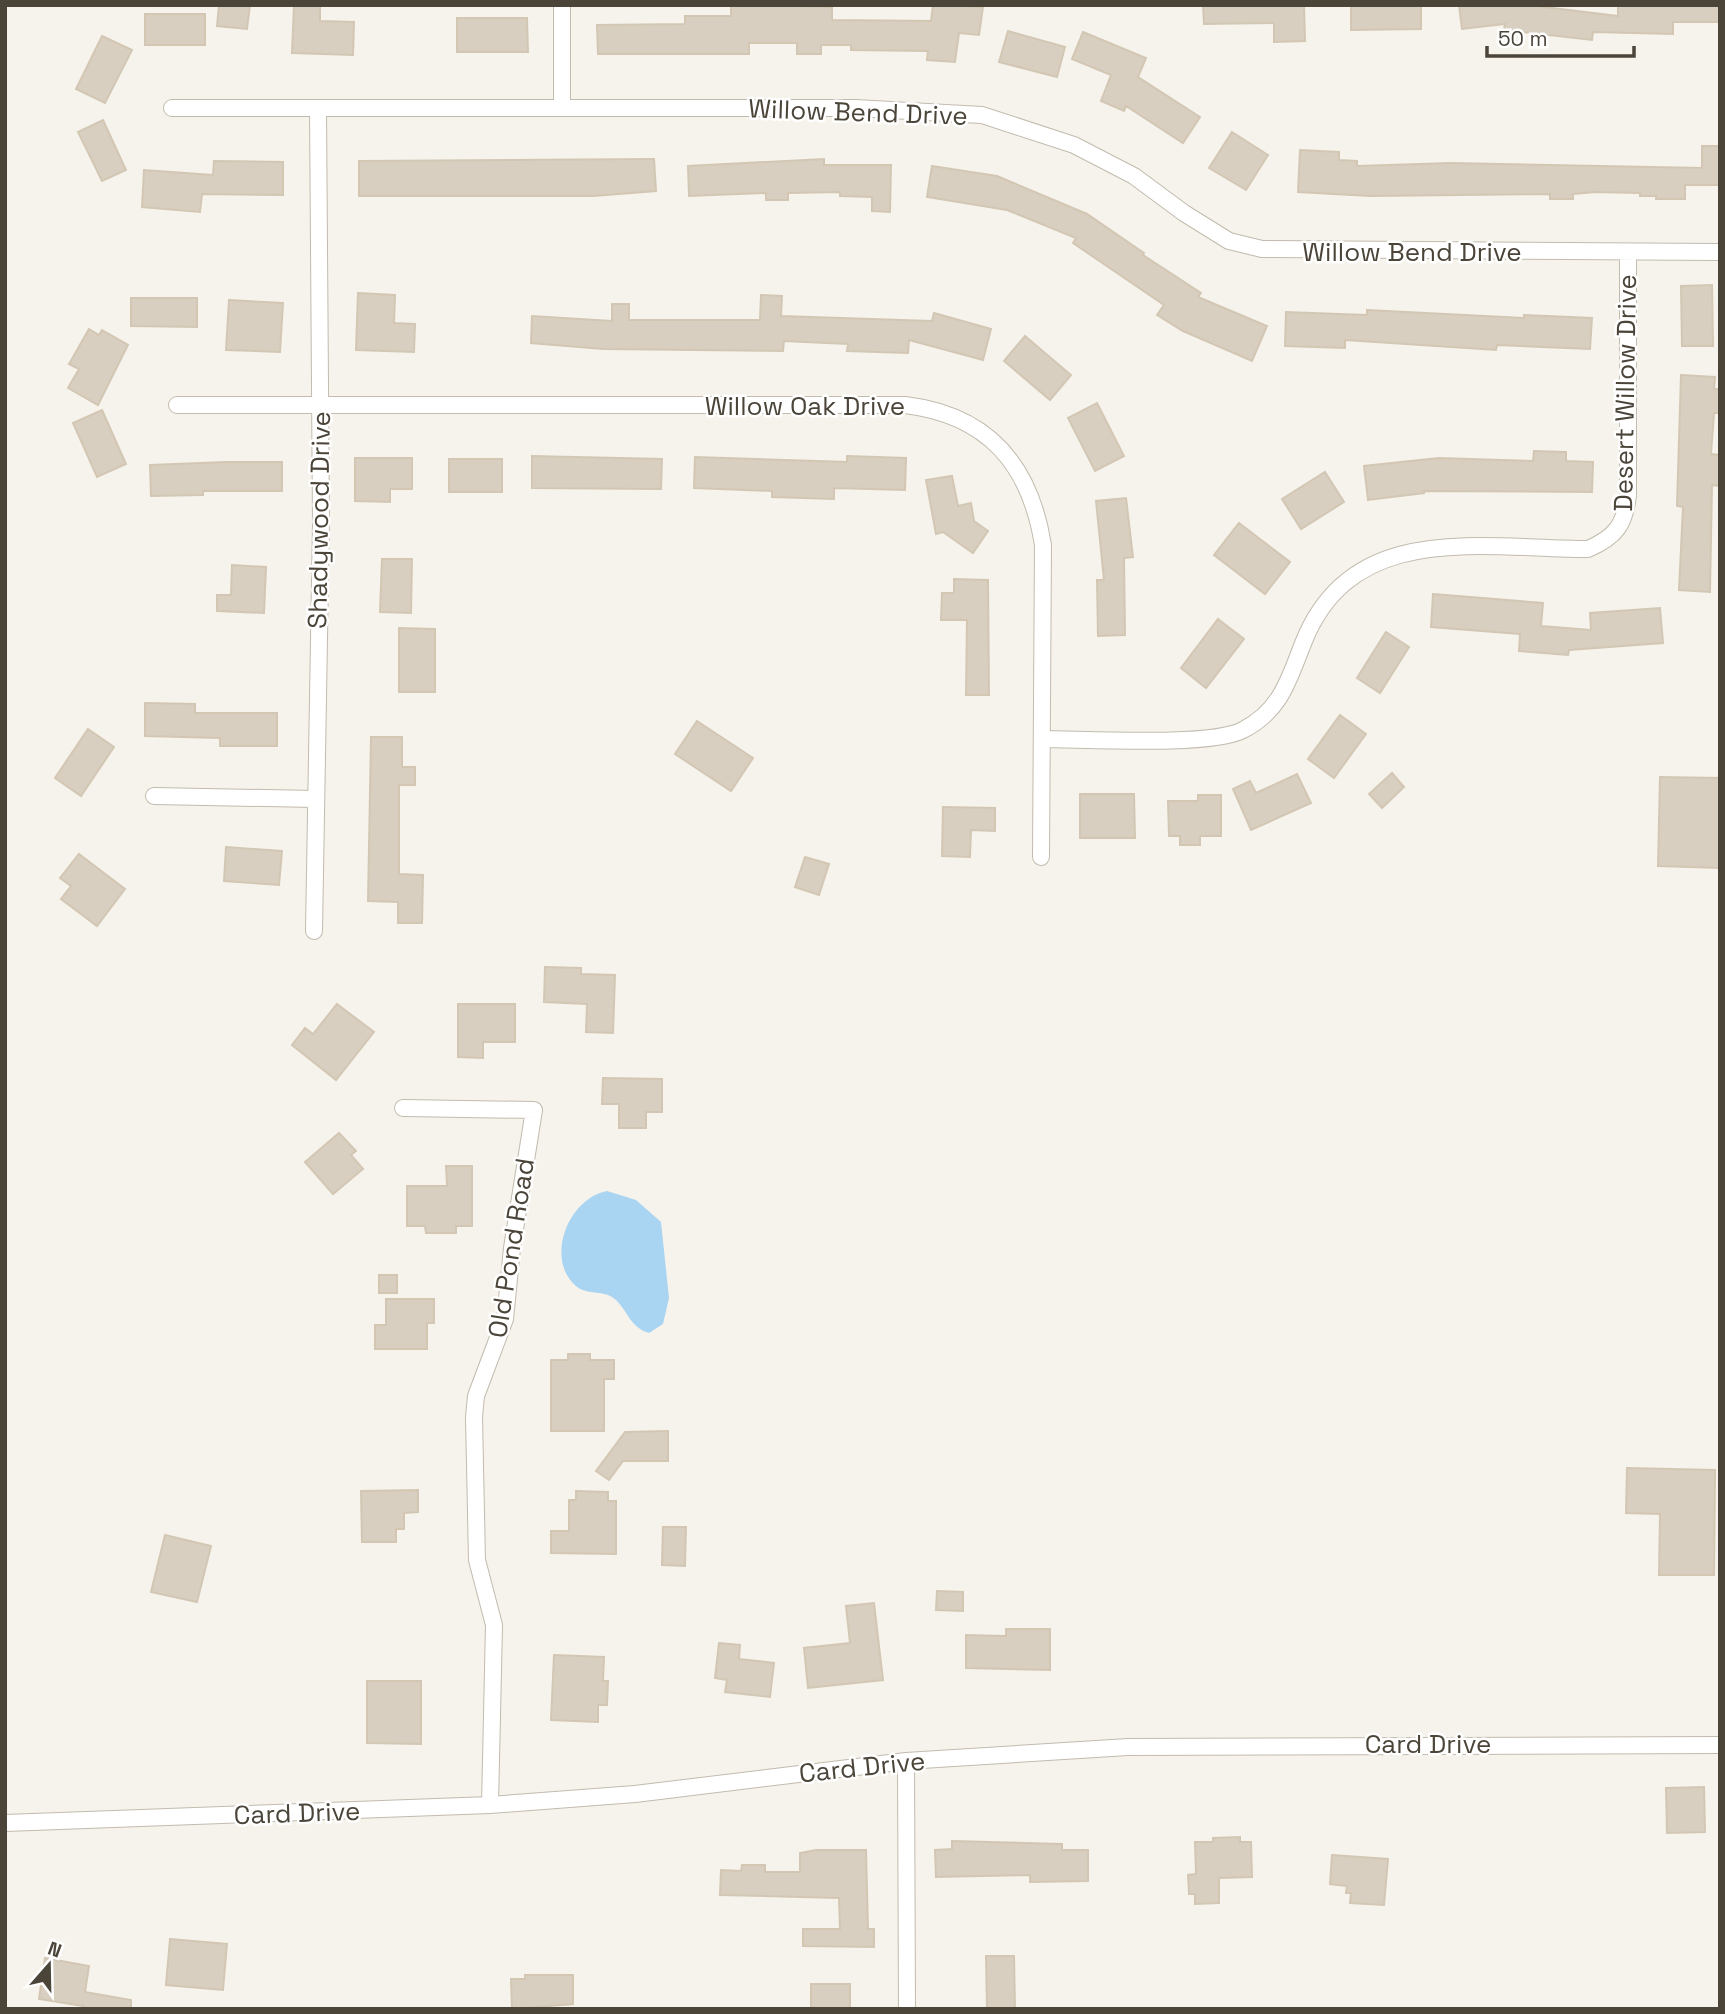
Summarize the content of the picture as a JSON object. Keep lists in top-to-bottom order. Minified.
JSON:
{"streets":{"street":["Willow Bend Drive","Desert Willow Drive","Willow Oak Drive","Shadywood Drive","Old Pond Road","Card Drive"]},"crossings":[["Willow Bend Drive","Desert Willow Drive"],["Willow Bend Drive","Shadywood Drive"],["Desert Willow Drive","Willow Oak Drive"],["Willow Oak Drive","Shadywood Drive"],["Old Pond Road","Card Drive"]],"scale_bar":"50 m","north":"top"}
